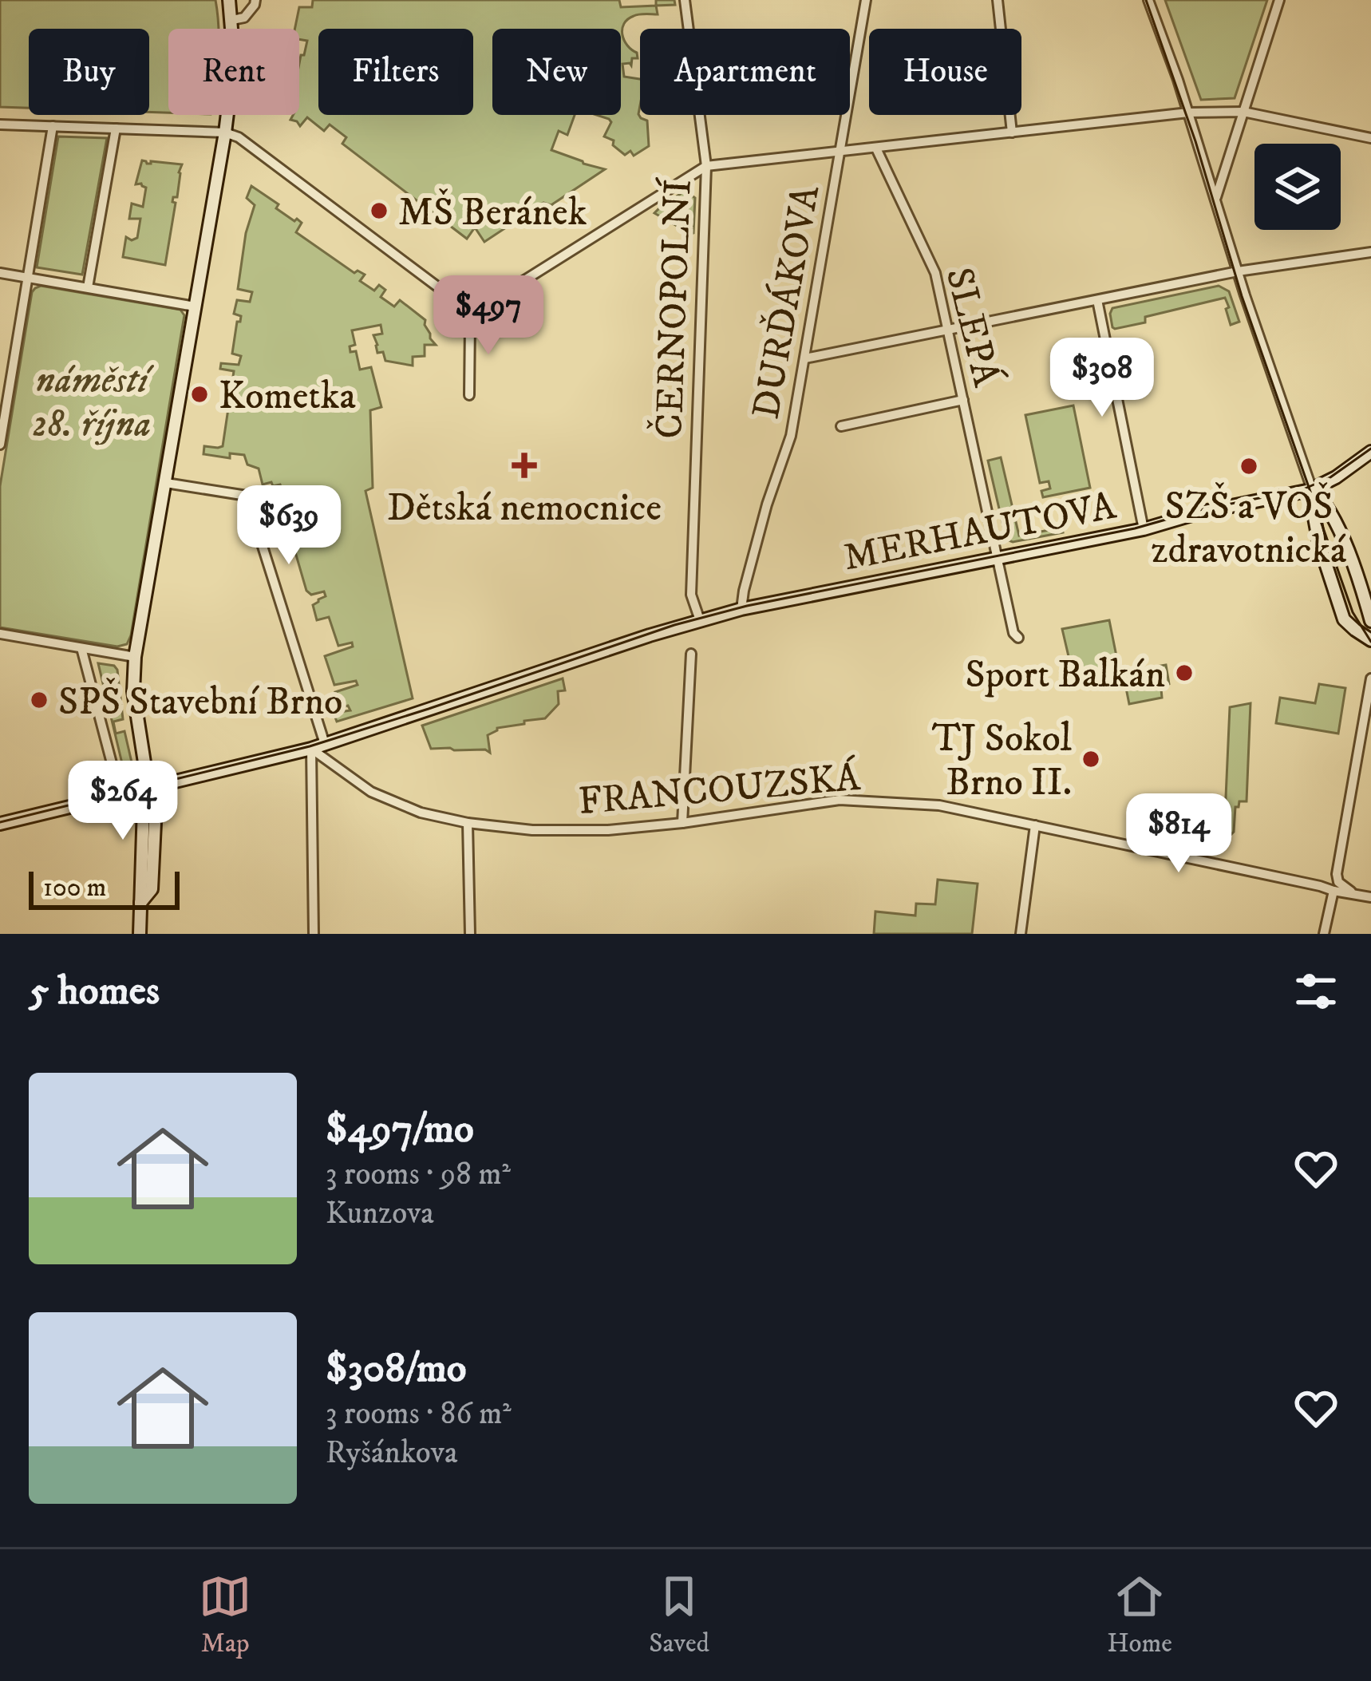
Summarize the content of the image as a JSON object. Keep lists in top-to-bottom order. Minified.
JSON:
{"streets":{"street":["DURĎÁKOVA","ČERNOPOLNÍ","SLEPÁ","MERHAUTOVA","FRANCOUZSKÁ"]},"crossings":[["DURĎÁKOVA","MERHAUTOVA"],["ČERNOPOLNÍ","MERHAUTOVA"],["SLEPÁ","MERHAUTOVA"],["MERHAUTOVA","FRANCOUZSKÁ"]],"parks":["náměstí 28. října"],"places":{"other":["MŠ Beránek","Kometka","SZŠ a VOŠ zdravotnická","Sport Balkán","SPŠ Stavební Brno","TJ Sokol Brno II."],"health":["Dětská nemocnice"]},"scale_bar":"100 m","page":{"chip":["Buy","Rent","Filters","New","Apartment","House"],"price":["$497","$308","$639","$264","$814"],"scale":"100 m","heading":"5 homes","list":[{"name":"$497/mo","note":"3 rooms · 98 m² · Kunzova"},{"name":"$308/mo","note":"3 rooms · 86 m² · Ryšánkova"}],"tabs":["Map","Saved","Home"]}}
